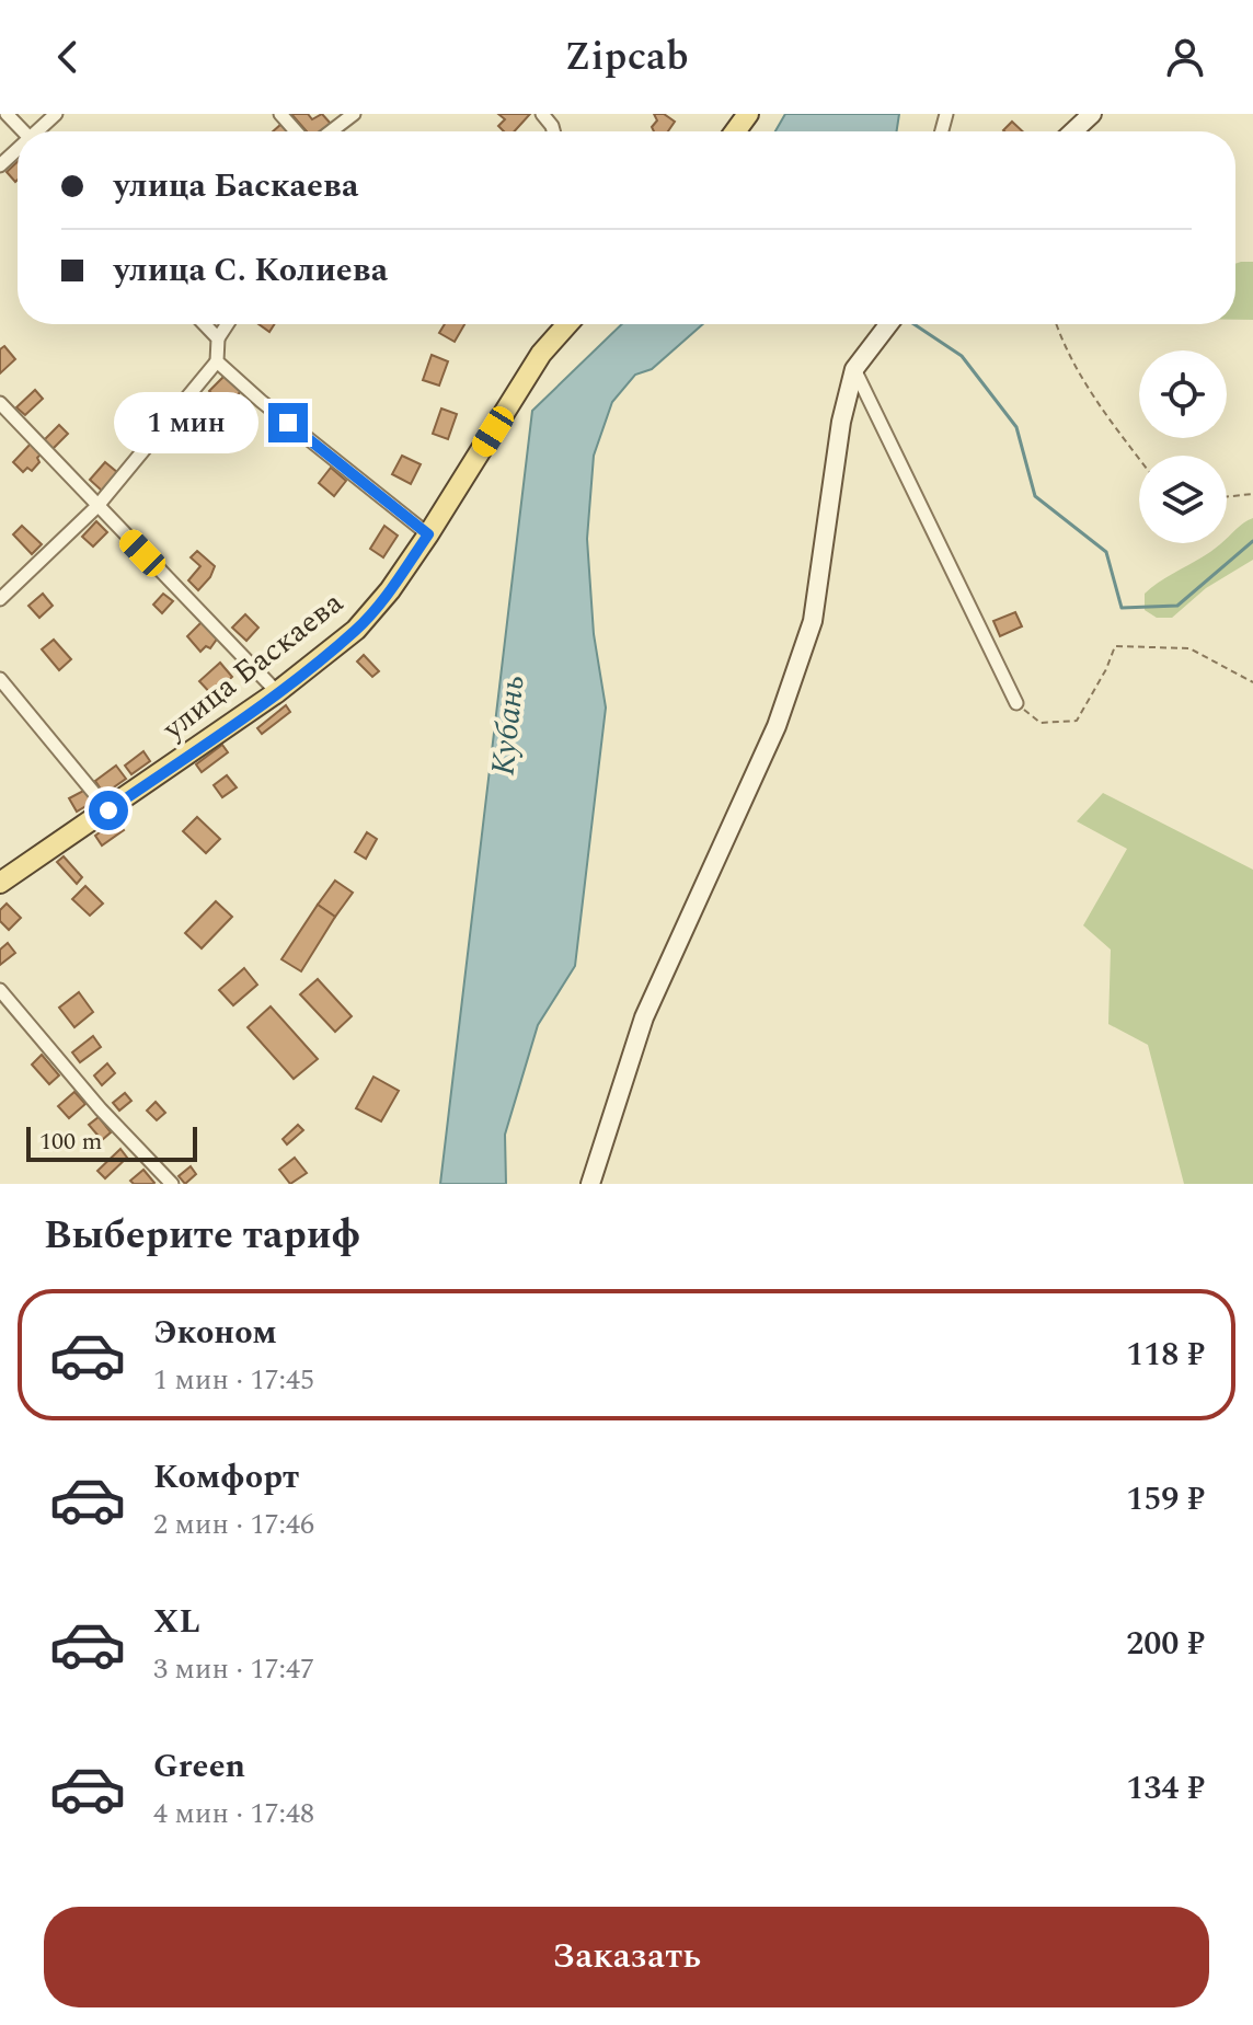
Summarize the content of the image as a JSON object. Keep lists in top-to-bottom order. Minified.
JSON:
{"streets":{"main road":["улица Баскаева"]},"water":["Кубань"],"scale_bar":"100 m","page":{"header":"Zipcab","banner":["улица Баскаева","улица С. Колиева"],"bubble":"1 мин","scale":"100 m","heading":"Выберите тариф","list":[{"name":"Эконом","note":"1 мин · 17:45","value":"118 ₽"},{"name":"Комфорт","note":"2 мин · 17:46","value":"159 ₽"},{"name":"XL","note":"3 мин · 17:47","value":"200 ₽"},{"name":"Green","note":"4 мин · 17:48","value":"134 ₽"}],"buttons":"Заказать"}}
